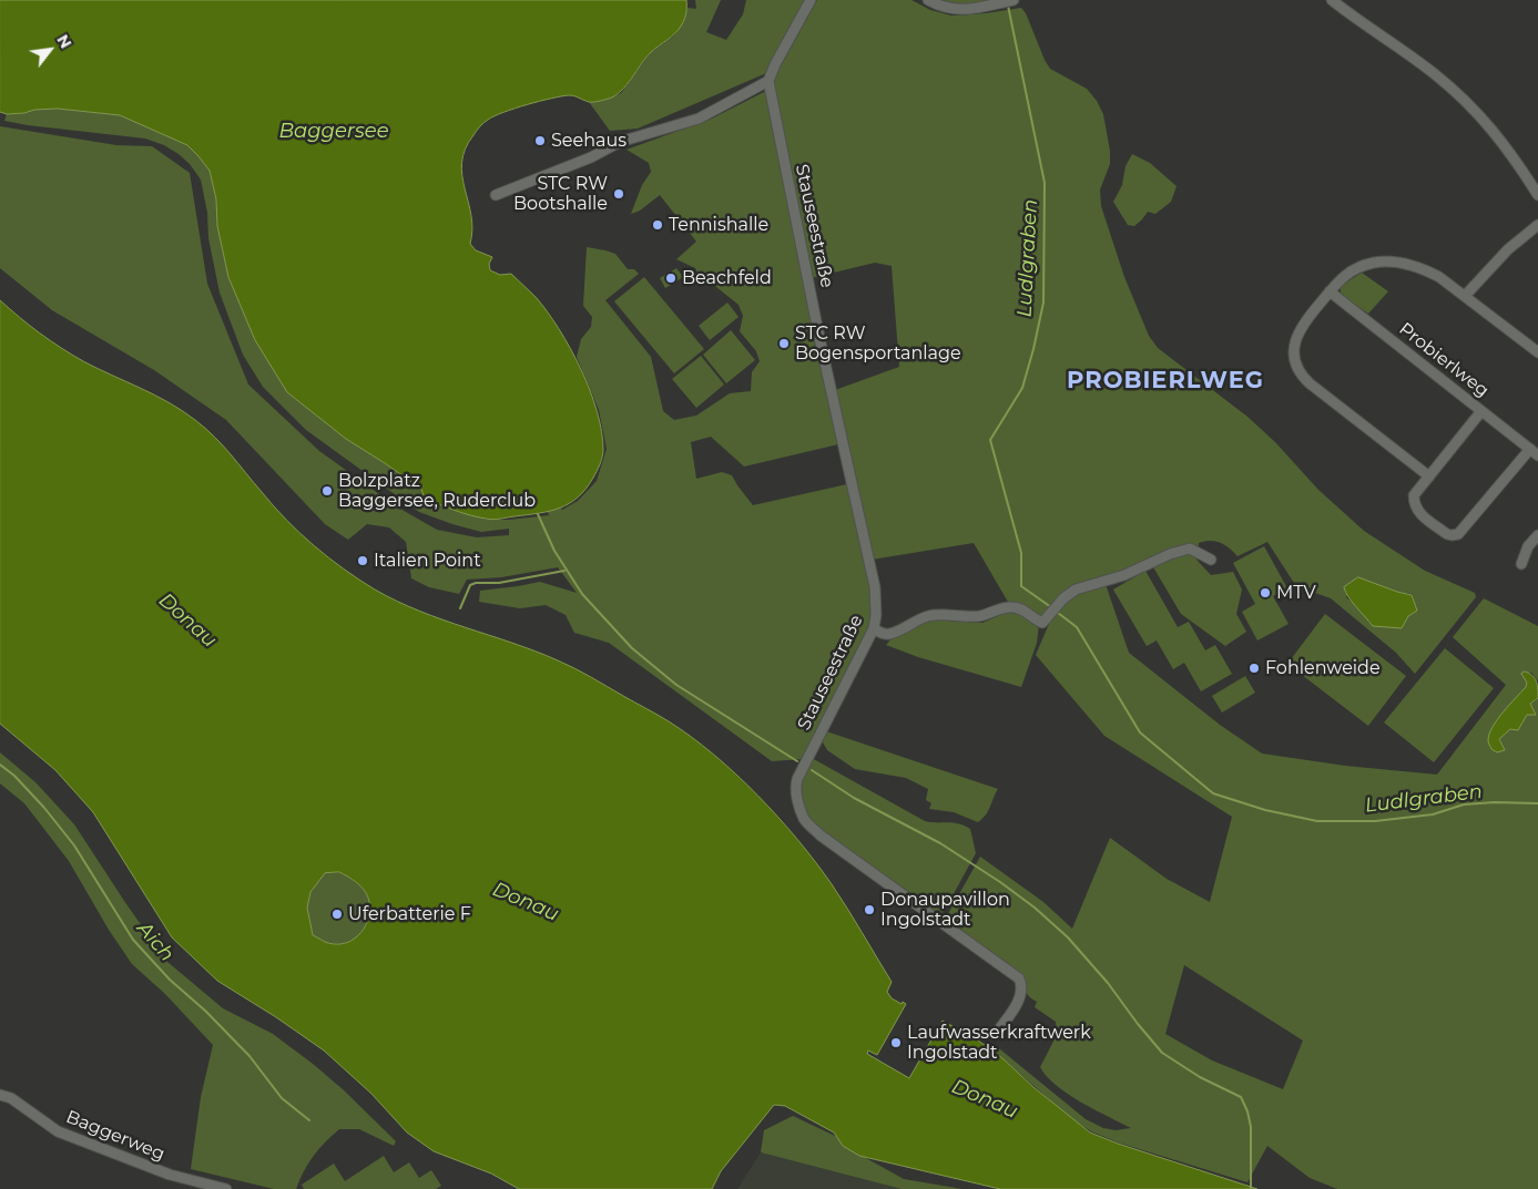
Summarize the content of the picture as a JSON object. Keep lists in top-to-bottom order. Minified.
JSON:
{"streets":{"street":["Stauseestraße","Probierlweg","Baggerweg"]},"districts":["PROBIERLWEG"],"water":["Baggersee","Ludlgraben","Donau","Aich"],"places":["Seehaus","STC RW Bootshalle","Tennishalle","Beachfeld","STC RW Bogensportanlage","Bolzplatz Baggersee, Ruderclub","Italien Point","MTV","Fohlenweide","Donaupavillon Ingolstadt","Uferbatterie F","Laufwasserkraftwerk Ingolstadt"],"north":"top right"}
